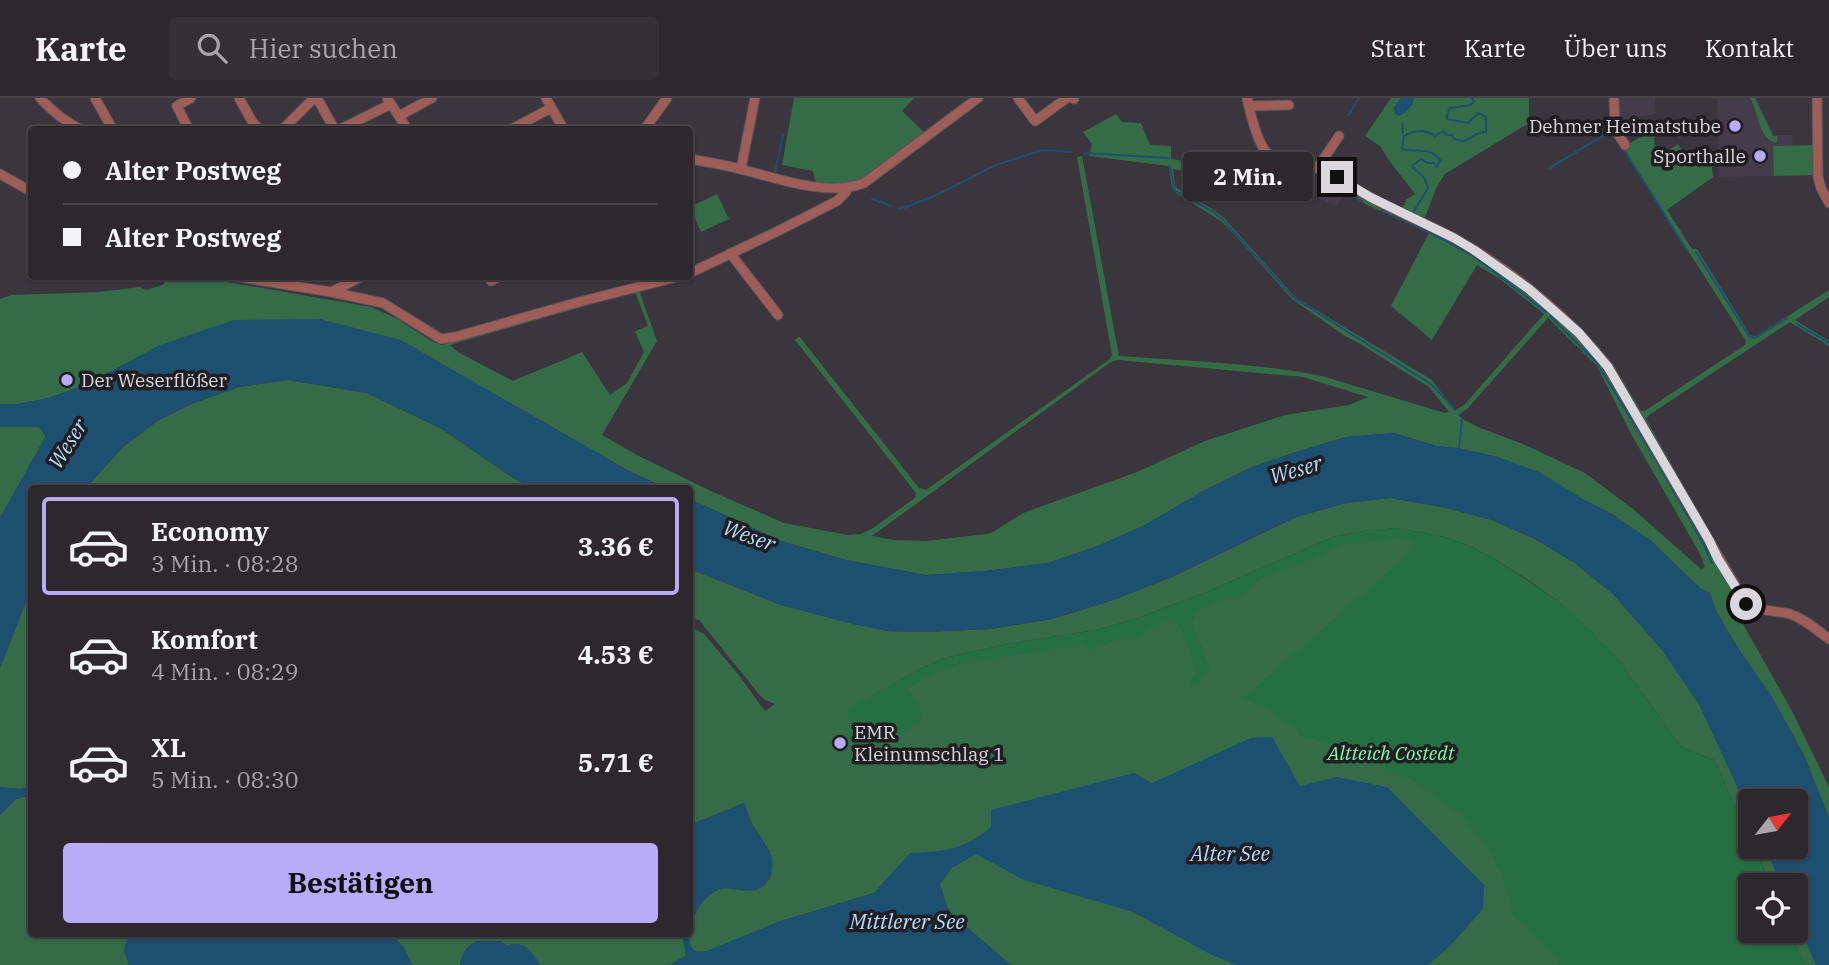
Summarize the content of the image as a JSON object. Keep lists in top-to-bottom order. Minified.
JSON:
{"water":["Weser","Alter See","Mittlerer See"],"parks":["Altteich Costedt"],"places":["Dehmer Heimatstube","Sporthalle","Der Weserflößer","EMR Kleinumschlag 1"],"north":"top right","page":{"header":"Karte","search":"Hier suchen","nav":["Start","Karte","Über uns","Kontakt"],"banner":["Alter Postweg","Alter Postweg"],"bubble":"2 Min.","list":[{"name":"Economy","note":"3 Min. · 08:28","value":"3.36 €"},{"name":"Komfort","note":"4 Min. · 08:29","value":"4.53 €"},{"name":"XL","note":"5 Min. · 08:30","value":"5.71 €"}],"buttons":"Bestätigen"}}
